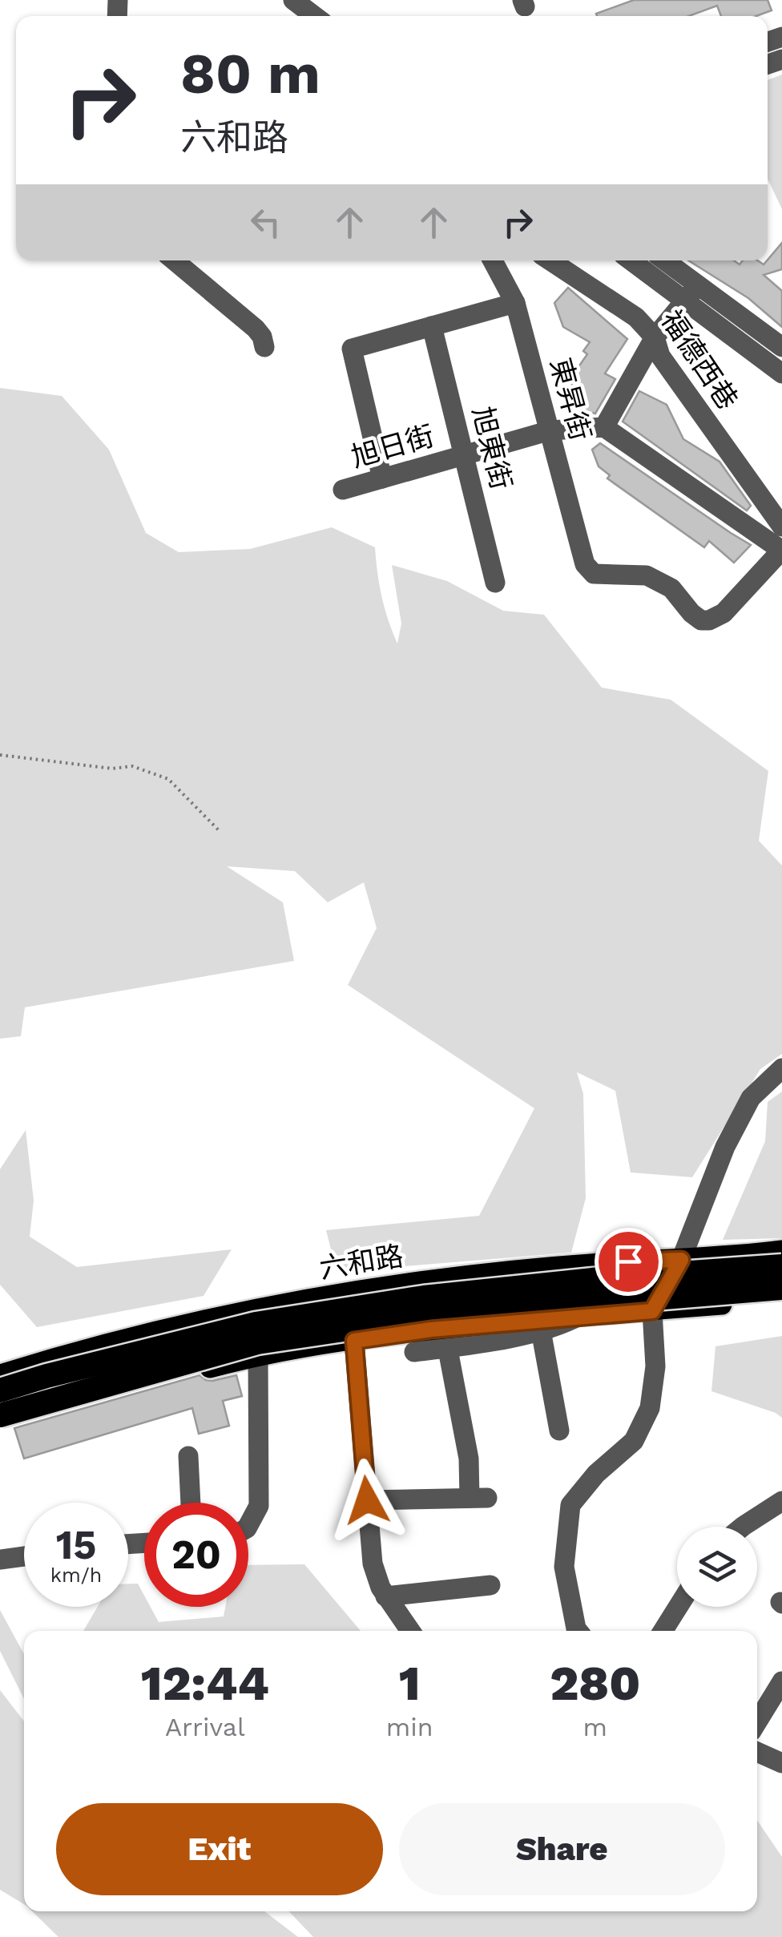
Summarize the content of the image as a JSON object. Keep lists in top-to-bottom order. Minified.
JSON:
{"streets":{"main road":["六和路"],"street":["福德西巷","東昇街","旭日街","旭東街"]},"crossings":[["東昇街","旭日街"],["旭日街","旭東街"]],"page":{"turn":["80 m","六和路"],"speed":"15 km/h","limit":"20","eta":["12:44","Arrival","1","min","280","m"],"buttons":["Exit","Share"]}}
